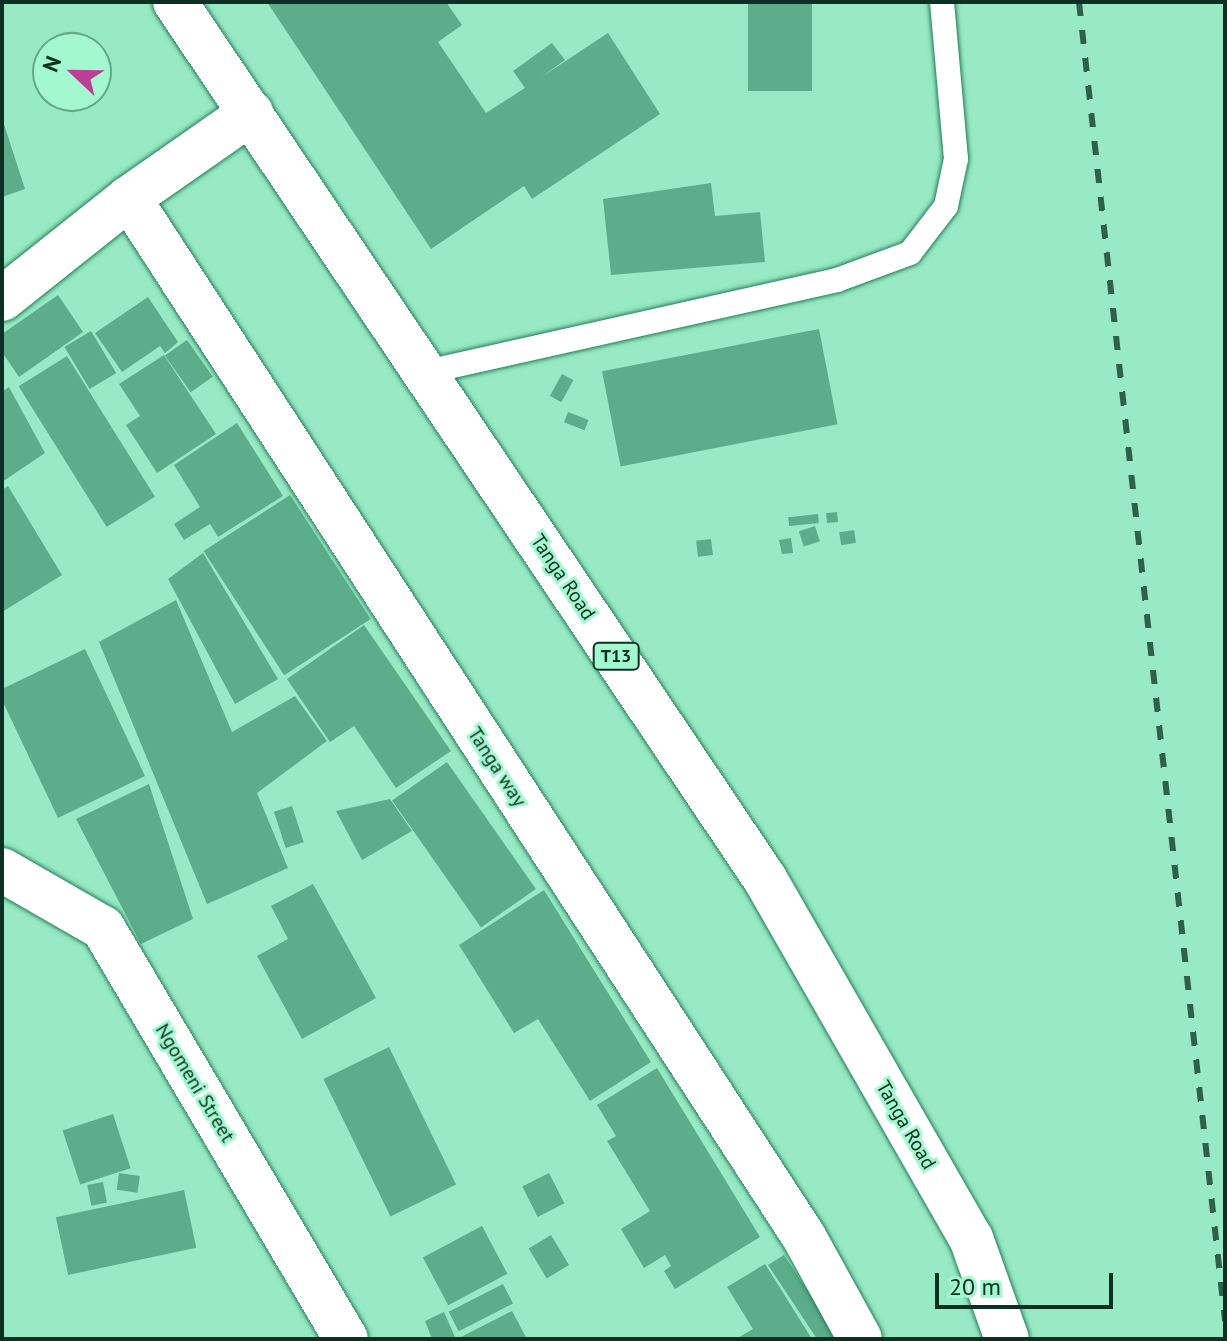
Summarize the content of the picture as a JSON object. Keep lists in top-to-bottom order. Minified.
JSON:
{"streets":{"main road":["Tanga Road","T13","Tanga way","Ngomeni Street"]},"scale_bar":"20 m","north":"left"}
